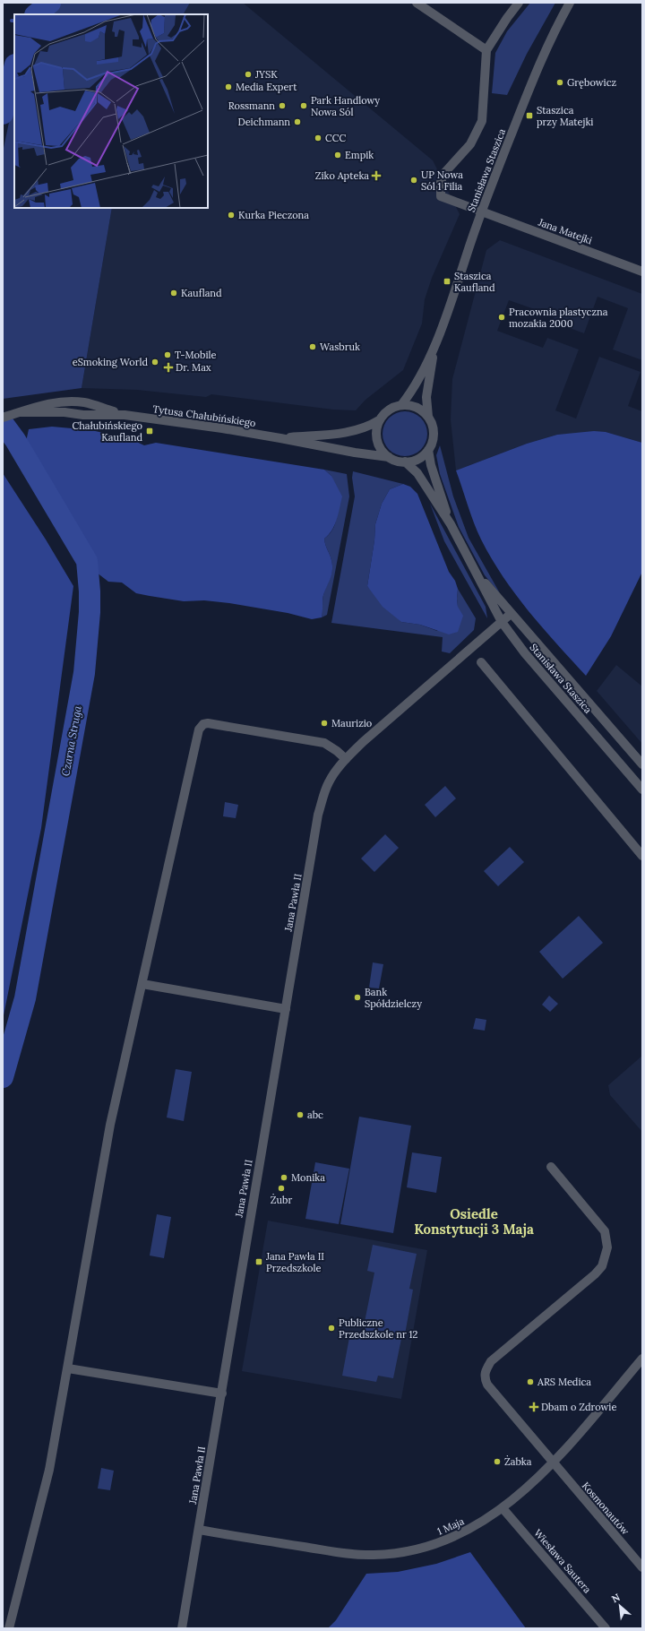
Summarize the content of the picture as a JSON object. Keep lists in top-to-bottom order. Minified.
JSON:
{"streets":{"street":["Stanisława Staszica","Jana Matejki","Tytusa Chałubińskiego","Jana Pawła II","Kosmonautów","1 Maja","Wiesława Sautera"]},"crossings":[["Stanisława Staszica","Jana Matejki"],["Stanisława Staszica","Tytusa Chałubińskiego"],["Stanisława Staszica","Jana Pawła II"],["Jana Pawła II","1 Maja"],["Kosmonautów","1 Maja"],["1 Maja","Wiesława Sautera"]],"districts":["Osiedle Konstytucji 3 Maja"],"water":["Czarna Struga"],"places":{"other":["JYSK","Grębowicz","Media Expert","Rossmann","Park Handlowy Nowa Sól","Deichmann","CCC","Empik","UP Nowa Sól 1 Filia","Kurka Pieczona","Kaufland","Pracownia plastyczna mozakia 2000","Wasbruk","T-Mobile","eSmoking World","Maurizio","Bank Spółdzielczy","abc","Monika","Żubr","Publiczne Przedszkole nr 12","ARS Medica","Żabka"],"transit":["Staszica przy Matejki","Staszica Kaufland","Chałubińskiego Kaufland","Jana Pawła II Przedszkole"],"health":["Ziko Apteka","Dr. Max","Dbam o Zdrowie"]},"north":"top left"}
